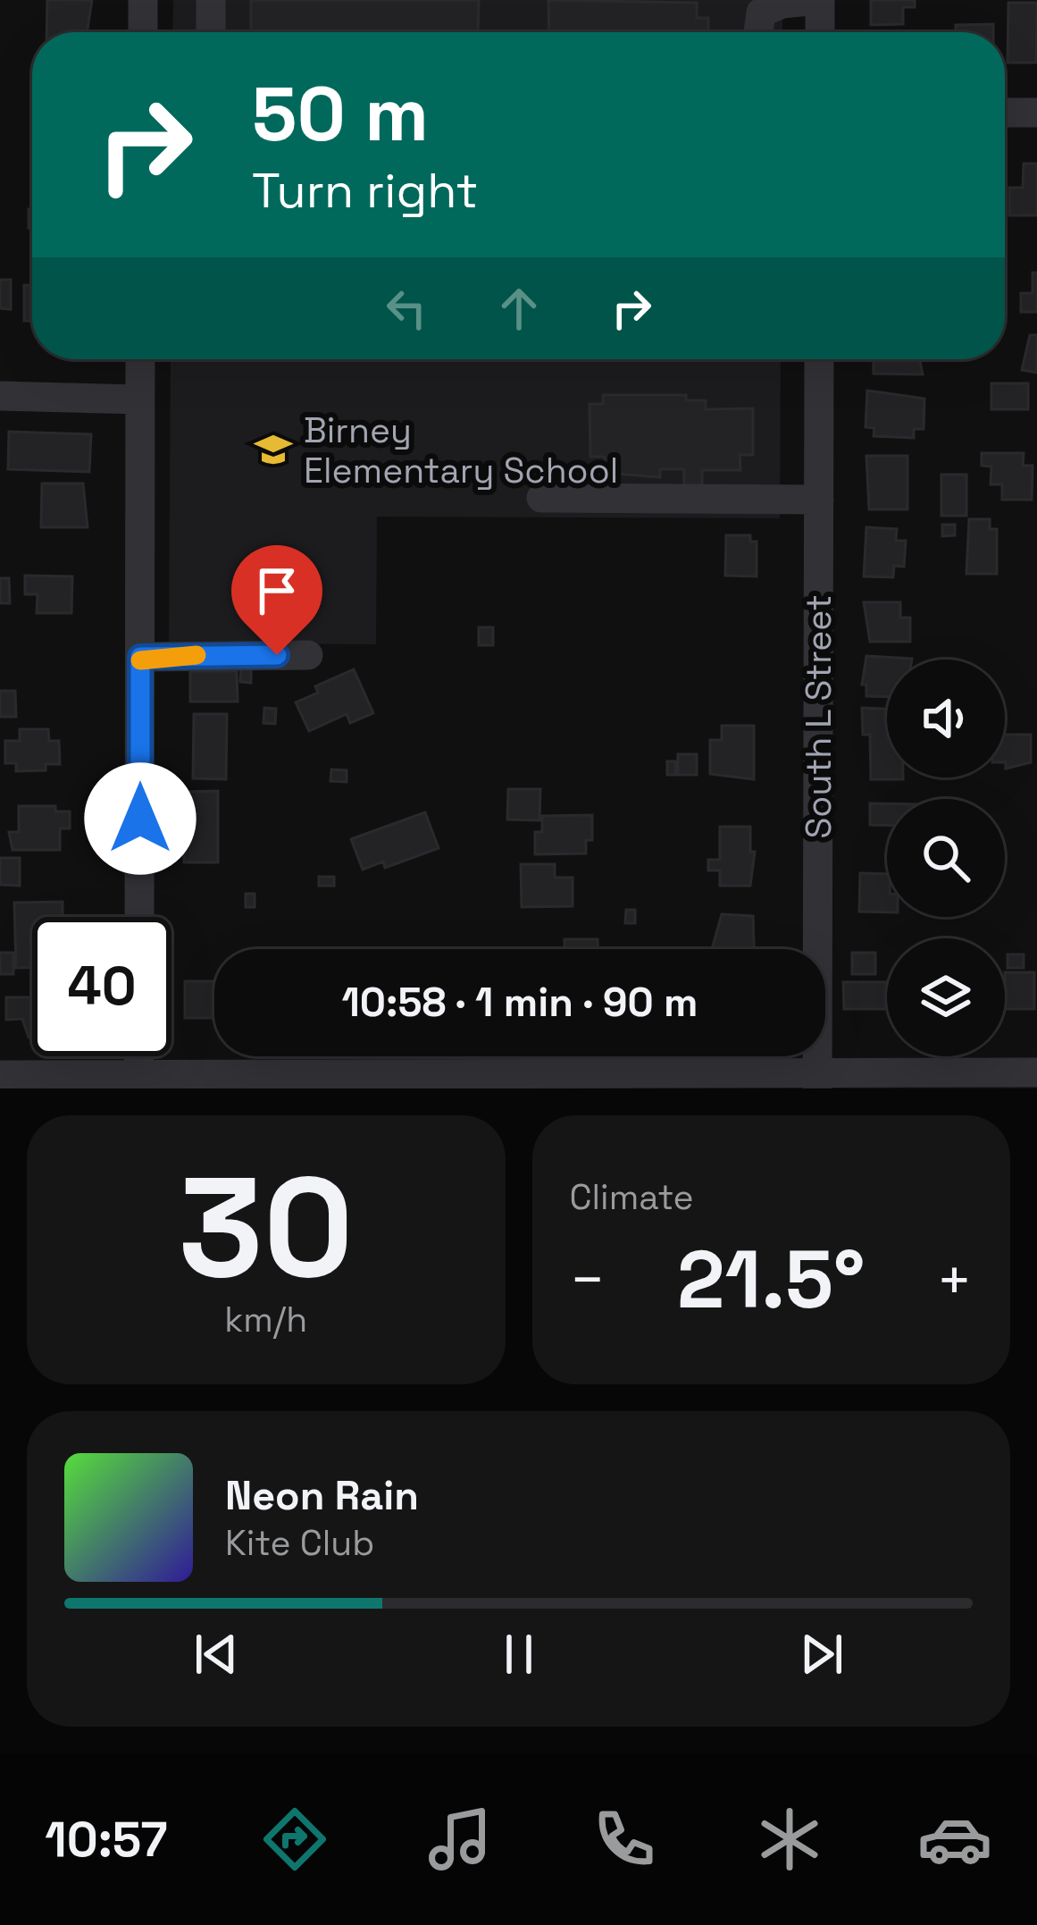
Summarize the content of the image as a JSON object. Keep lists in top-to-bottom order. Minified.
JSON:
{"streets":{"street":["South L Street"]},"places":{"school or university":["Birney Elementary School"]},"page":{"turn":["50 m","Turn right"],"limit":"40","trip":"10:58 · 1 min · 90 m","tile":[["30","km/h"],"Climate"],"heat":["−","21.5°","+"],"song":["Neon Rain","Kite Club"],"tabs":"10:57"}}
